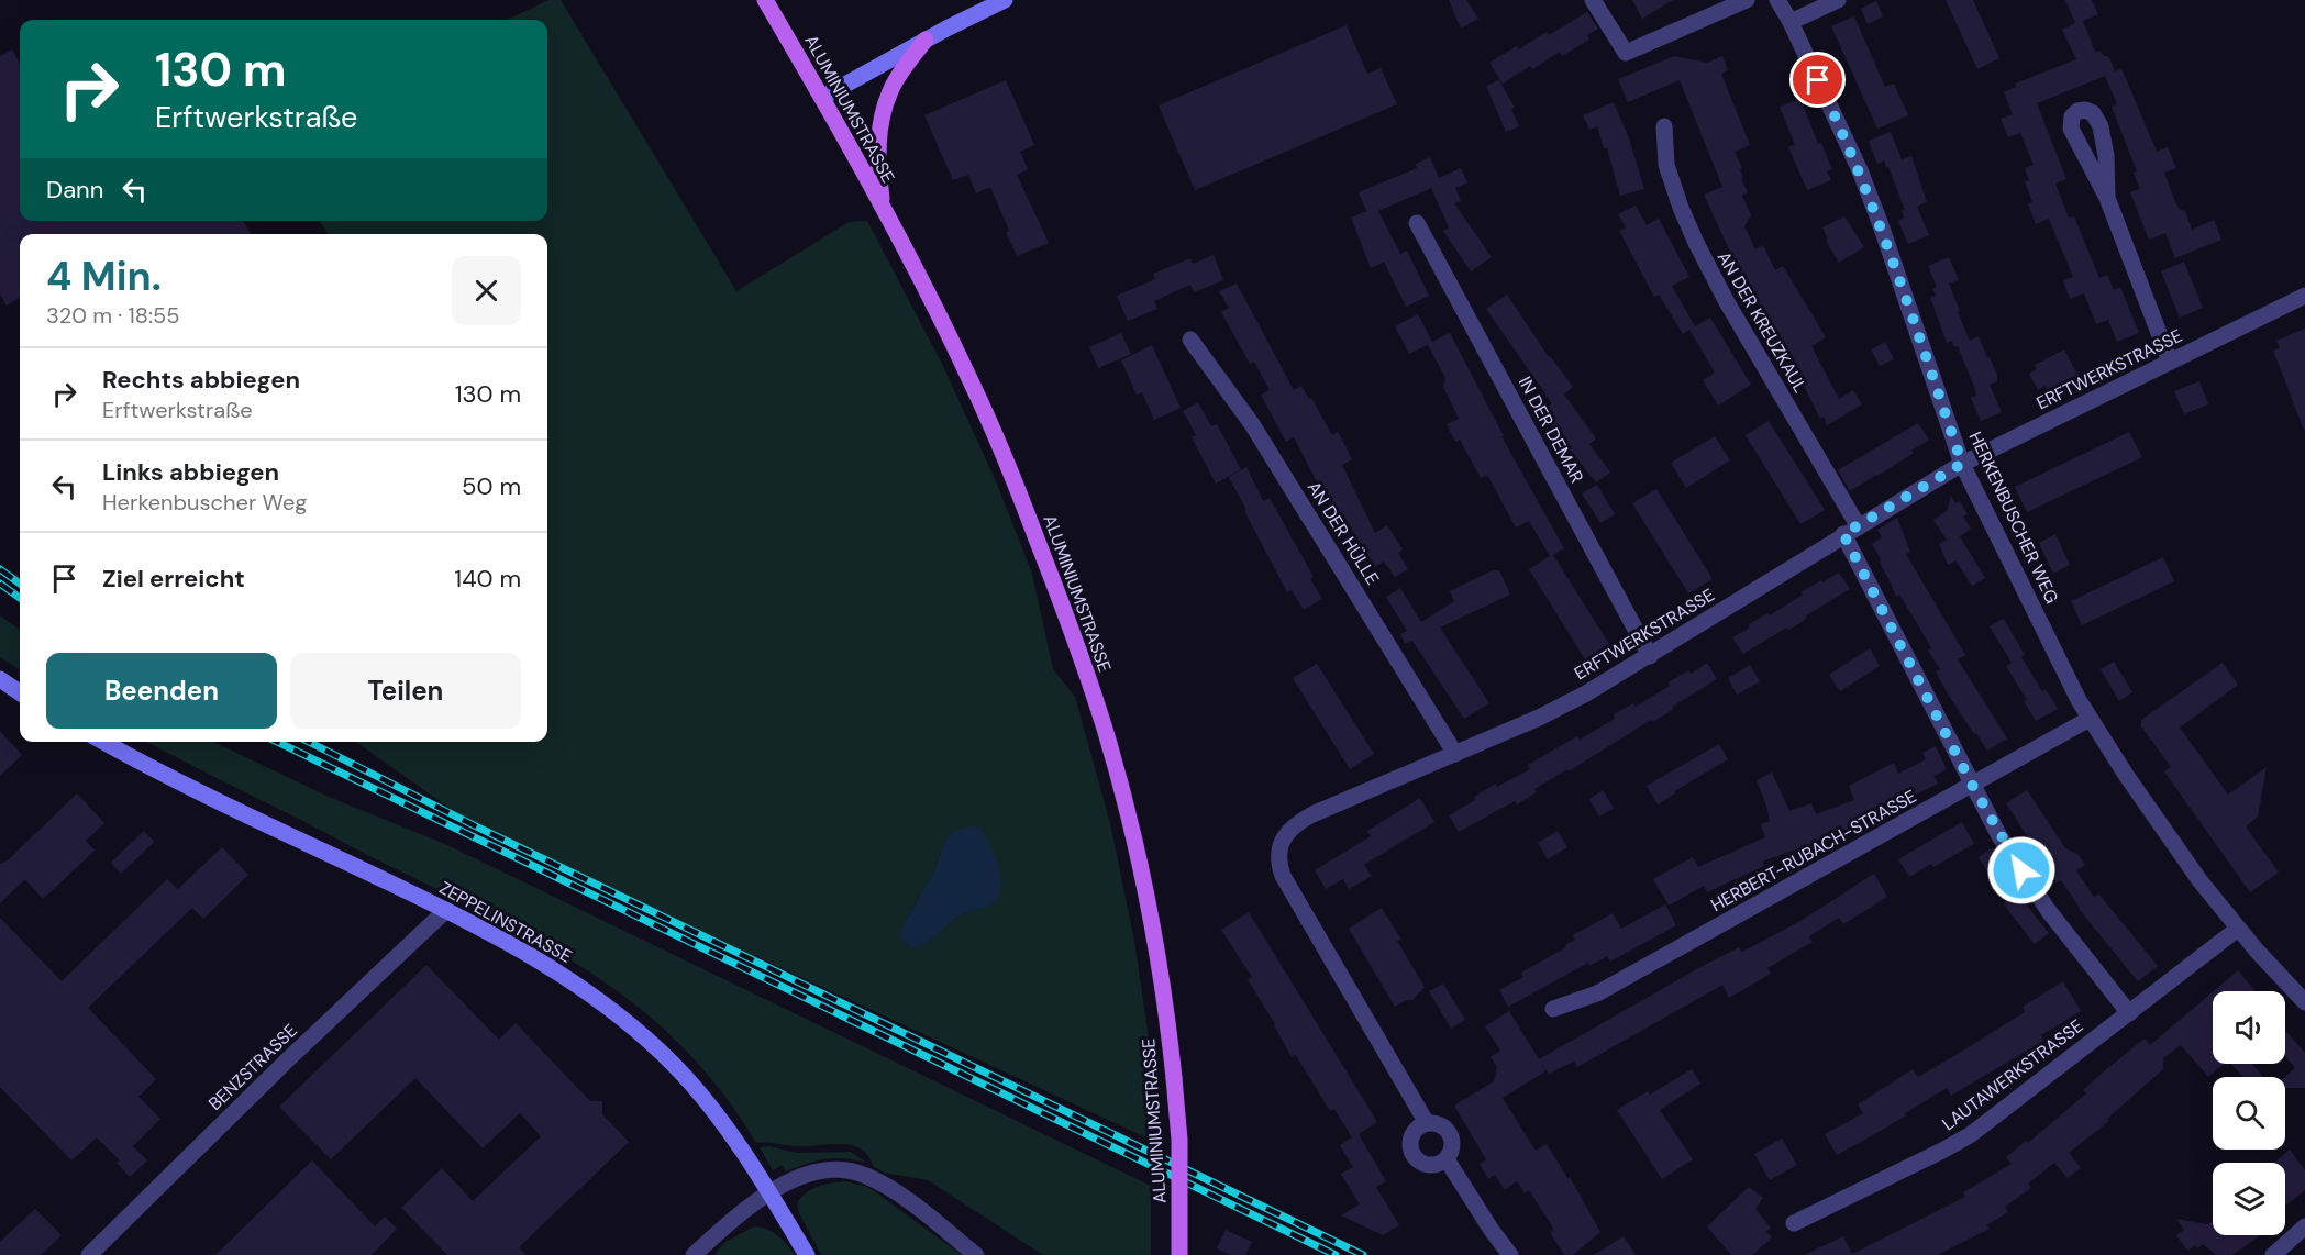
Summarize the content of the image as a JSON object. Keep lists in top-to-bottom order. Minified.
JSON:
{"streets":{"main road":["ALUMINIUMSTRASSE"],"street":["AN DER KREUZKAUL","ERFTWERKSTRASSE","IN DER DEMAR","HERKENBUSCHER WEG","AN DER HÜLLE","HERBERT-RUBACH-STRASSE","ZEPPELINSTRASSE","BENZSTRASSE","LAUTAWERKSTRASSE"]},"crossings":[["AN DER KREUZKAUL","ERFTWERKSTRASSE"],["ERFTWERKSTRASSE","IN DER DEMAR"],["ERFTWERKSTRASSE","HERKENBUSCHER WEG"],["ERFTWERKSTRASSE","AN DER HÜLLE"],["HERKENBUSCHER WEG","HERBERT-RUBACH-STRASSE"],["HERKENBUSCHER WEG","LAUTAWERKSTRASSE"],["ZEPPELINSTRASSE","BENZSTRASSE"]],"page":{"turn":["130 m","Erftwerkstraße"],"then":"Dann","heading":["4 Min.","320 m · 18:55"],"list":[{"name":"Rechts abbiegen","note":"Erftwerkstraße","value":"130 m"},{"name":"Links abbiegen","note":"Herkenbuscher Weg","value":"50 m"},{"name":"Ziel erreicht","value":"140 m"}],"buttons":["Beenden","Teilen"]}}
